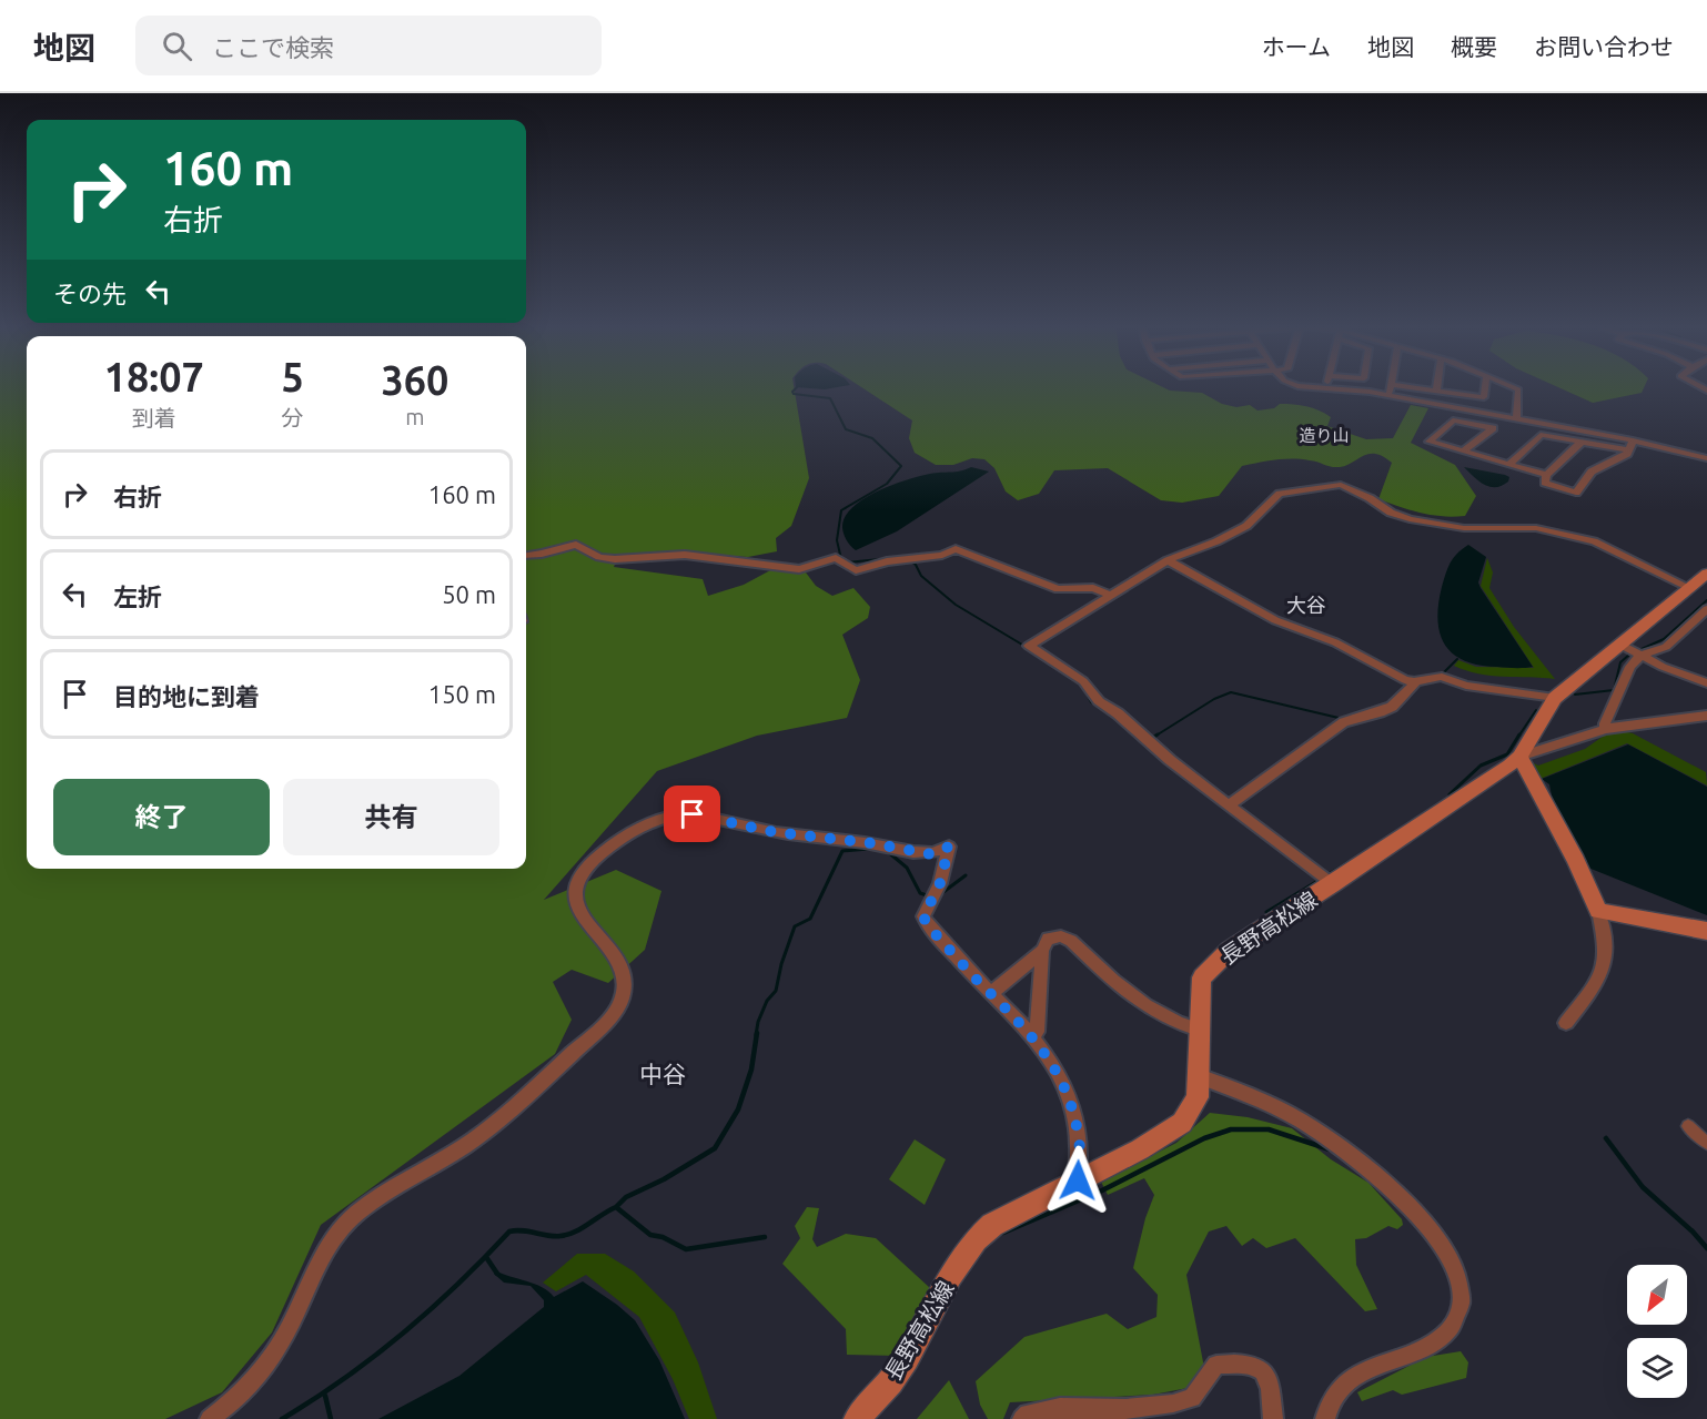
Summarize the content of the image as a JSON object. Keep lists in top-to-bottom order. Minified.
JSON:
{"streets":{"main road":["長野高松線"]},"districts":["造り山","大谷","中谷"],"north":"bottom left","page":{"header":"地図","search":"ここで検索","nav":["ホーム","地図","概要","お問い合わせ"],"turn":["160 m","右折"],"then":"その先","eta":["18:07","到着","5","分","360","m"],"list":[{"name":"右折","value":"160 m"},{"name":"左折","value":"50 m"},{"name":"目的地に到着","value":"150 m"}],"buttons":["終了","共有"]}}
